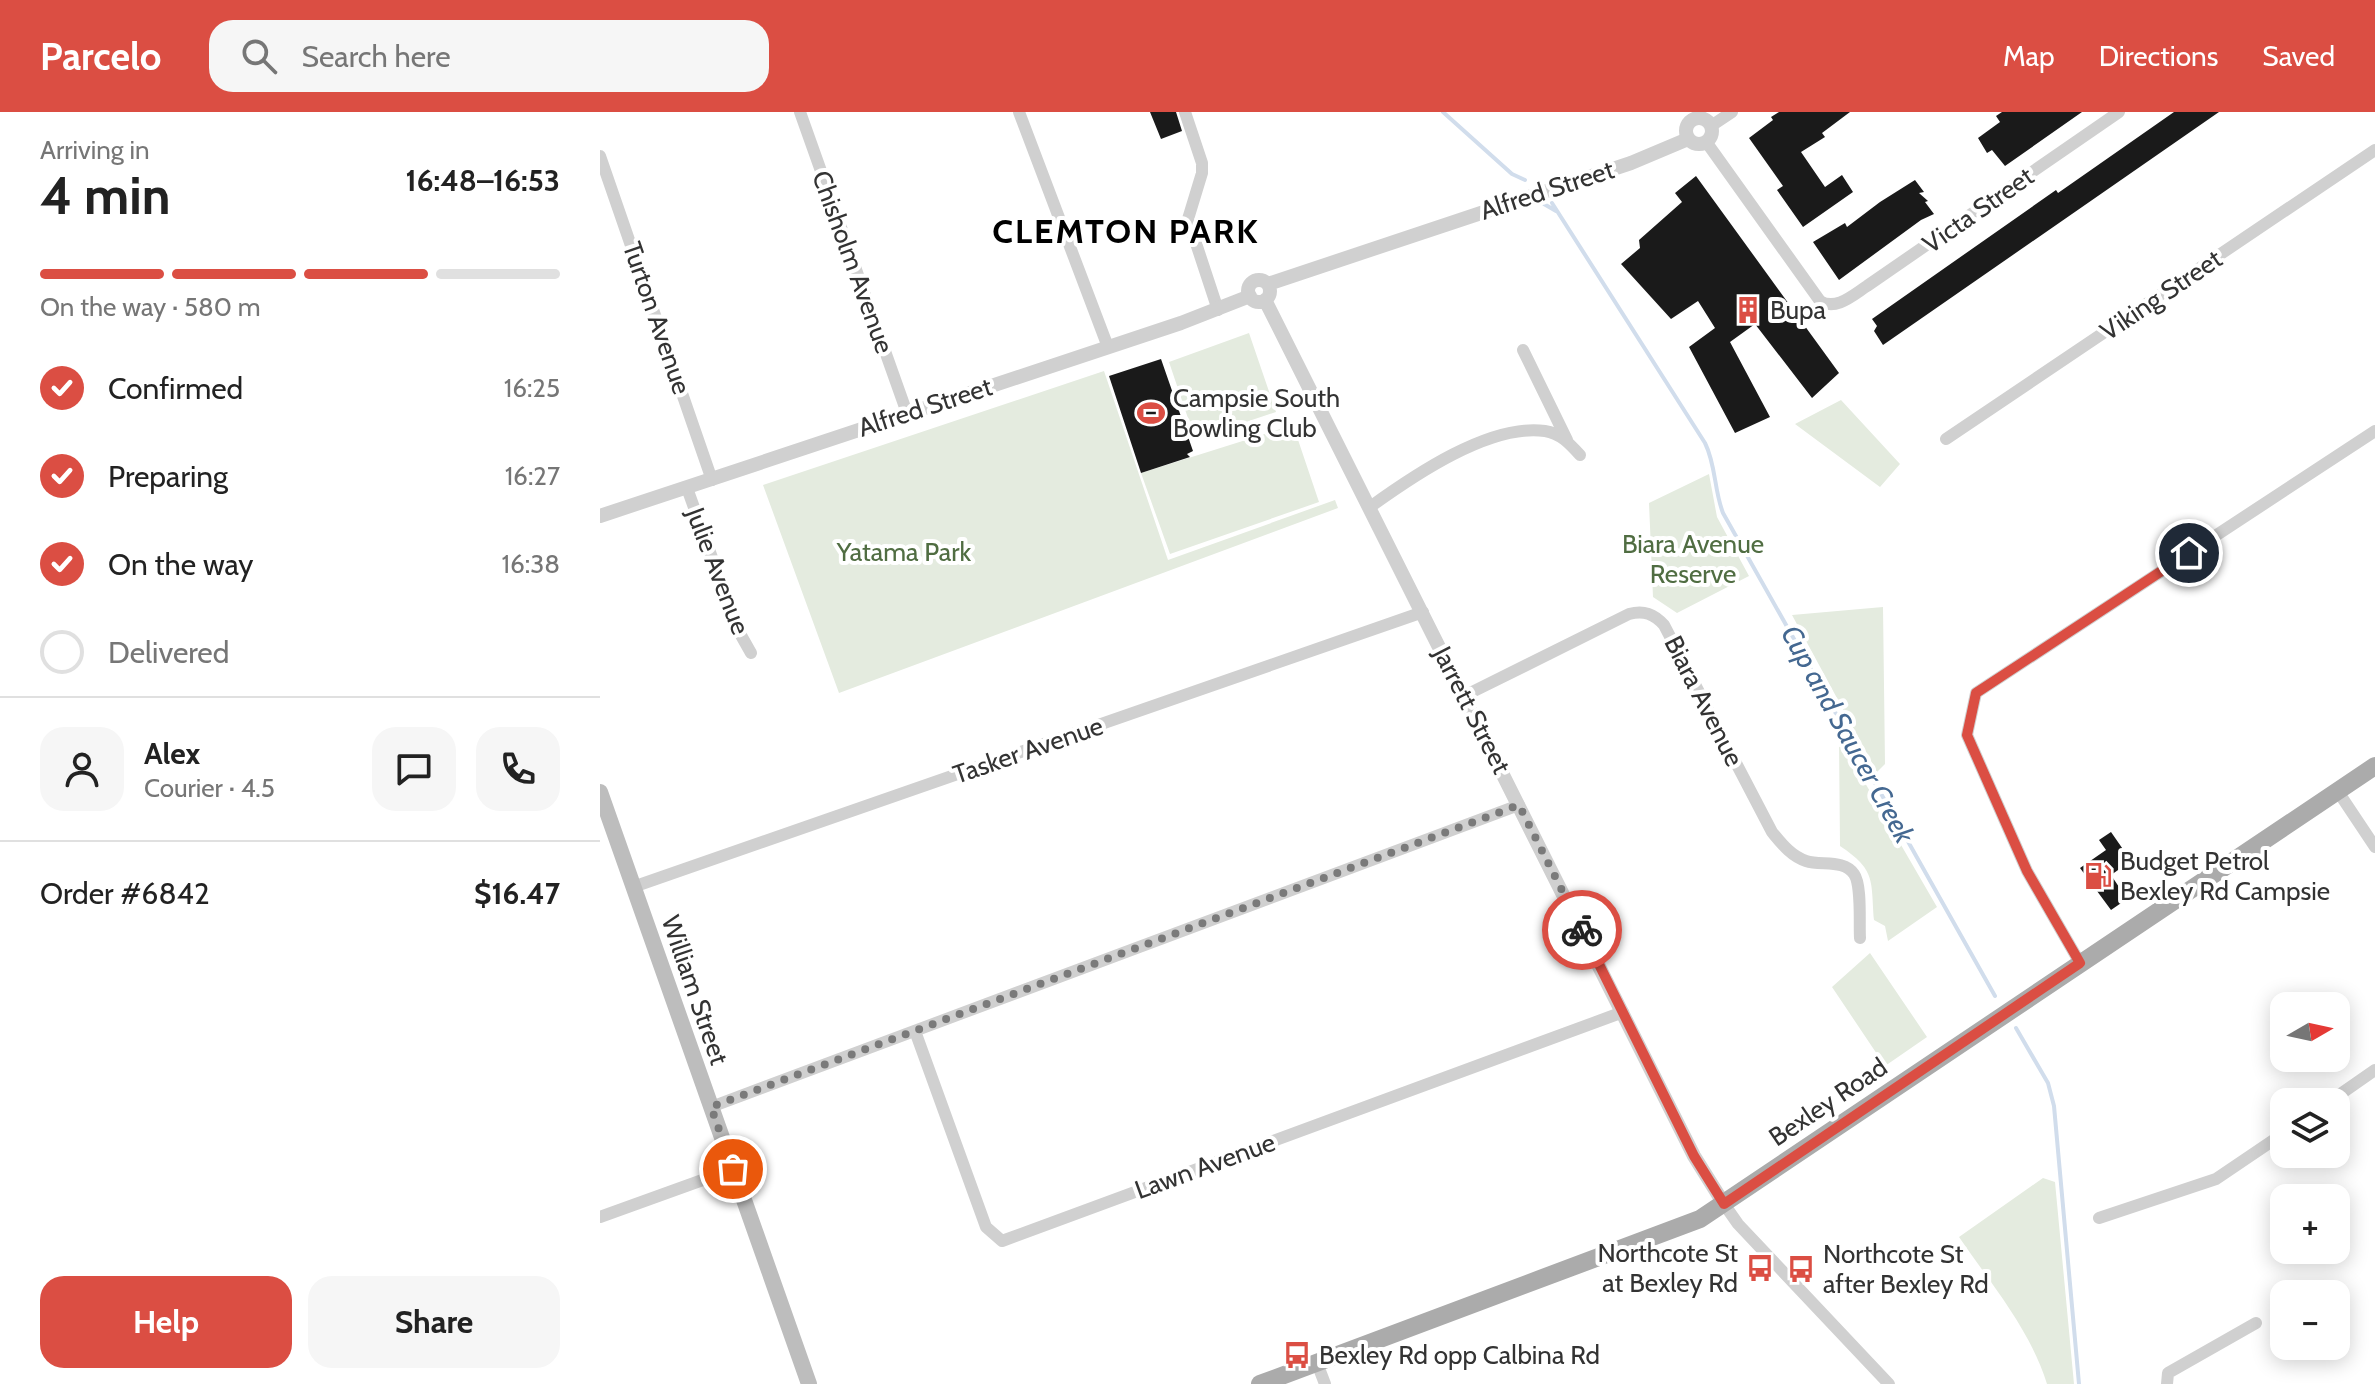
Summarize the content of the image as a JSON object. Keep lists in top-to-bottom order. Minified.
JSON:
{"streets":{"main road":["William Street","Bexley Road"],"street":["Alfred Street","Victa Street","Chisholm Avenue","Viking Street","Turton Avenue","Julie Avenue","Biara Avenue","Jarrett Street","Tasker Avenue","Lawn Avenue"]},"crossings":[["Alfred Street","Victa Street"],["Alfred Street","Chisholm Avenue"],["Alfred Street","Turton Avenue"],["Alfred Street","Julie Avenue"],["Alfred Street","Jarrett Street"],["Biara Avenue","Jarrett Street"],["Jarrett Street","Tasker Avenue"],["Jarrett Street","Bexley Road"],["Jarrett Street","Lawn Avenue"],["Tasker Avenue","William Street"]],"districts":["CLEMTON PARK"],"water":["Cup and Saucer Creek"],"parks":["Biara Avenue Reserve","Yatama Park"],"places":{"building":["Bupa"],"sports":["Campsie South Bowling Club"],"fuel station":["Budget Petrol Bexley Rd Campsie"],"bus stop":["Northcote St at Bexley Rd","Northcote St after Bexley Rd","Bexley Rd opp Calbina Rd"]},"north":"right","page":{"header":"Parcelo","search":"Search here","nav":["Map","Directions","Saved"],"heading":["4 min","Arriving in","16:48–16:53"],"panel":["Alex","Courier · 4.5","Order #6842","$16.47"],"bar":"On the way · 580 m","list":[["Confirmed","16:25"],["Preparing","16:27"],["On the way","16:38"],"Delivered"],"map_buttons":["+","−"],"buttons":["Help","Share"]}}
